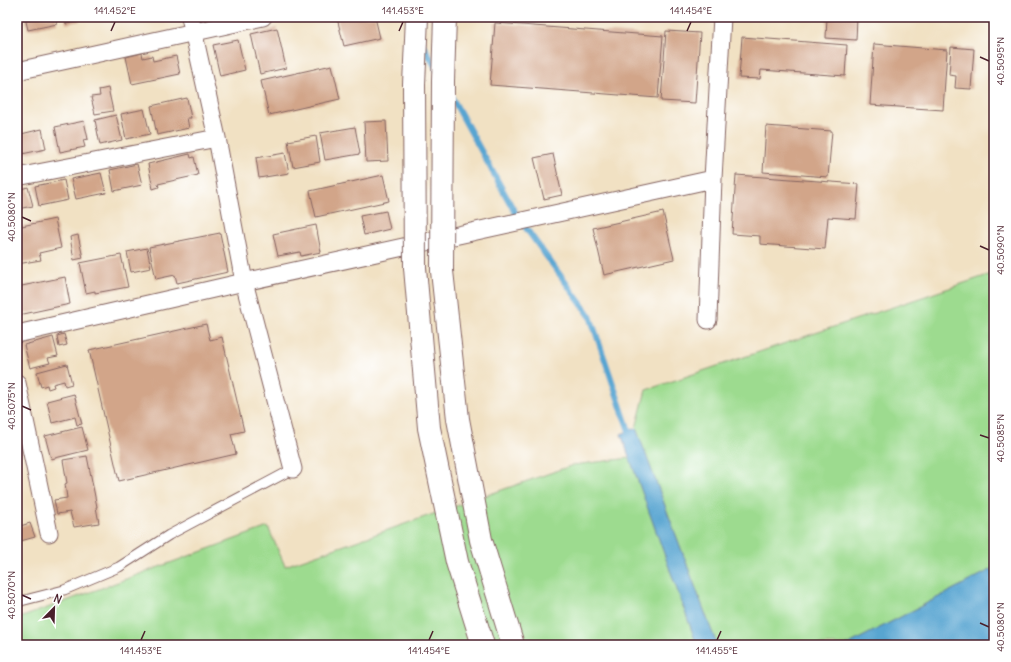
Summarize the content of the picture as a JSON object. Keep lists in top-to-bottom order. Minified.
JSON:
{"north":"top right","coordinates":["141.452°E","141.453°E","141.454°E","40.5095°N","40.5080°N","40.5090°N","40.5075°N","40.5085°N","40.5070°N","141.455°E"]}
